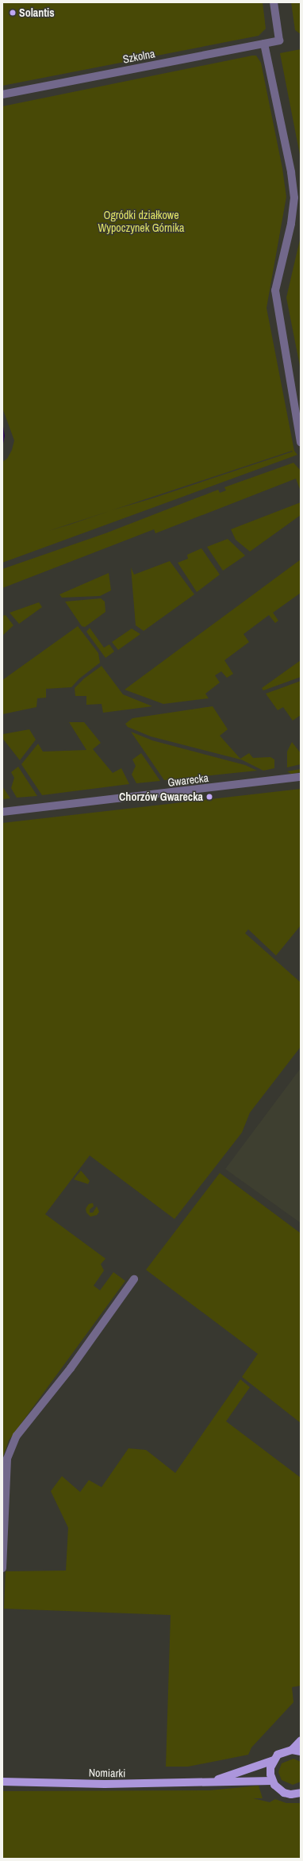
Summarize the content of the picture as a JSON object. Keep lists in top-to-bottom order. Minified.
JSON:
{"streets":{"main road":["Nomiarki"],"street":["Szkolna","Gwarecka"]},"parks":["Ogródki działkowe Wypoczynek Górnika"],"places":["Solantis","Chorzów Gwarecka"]}
